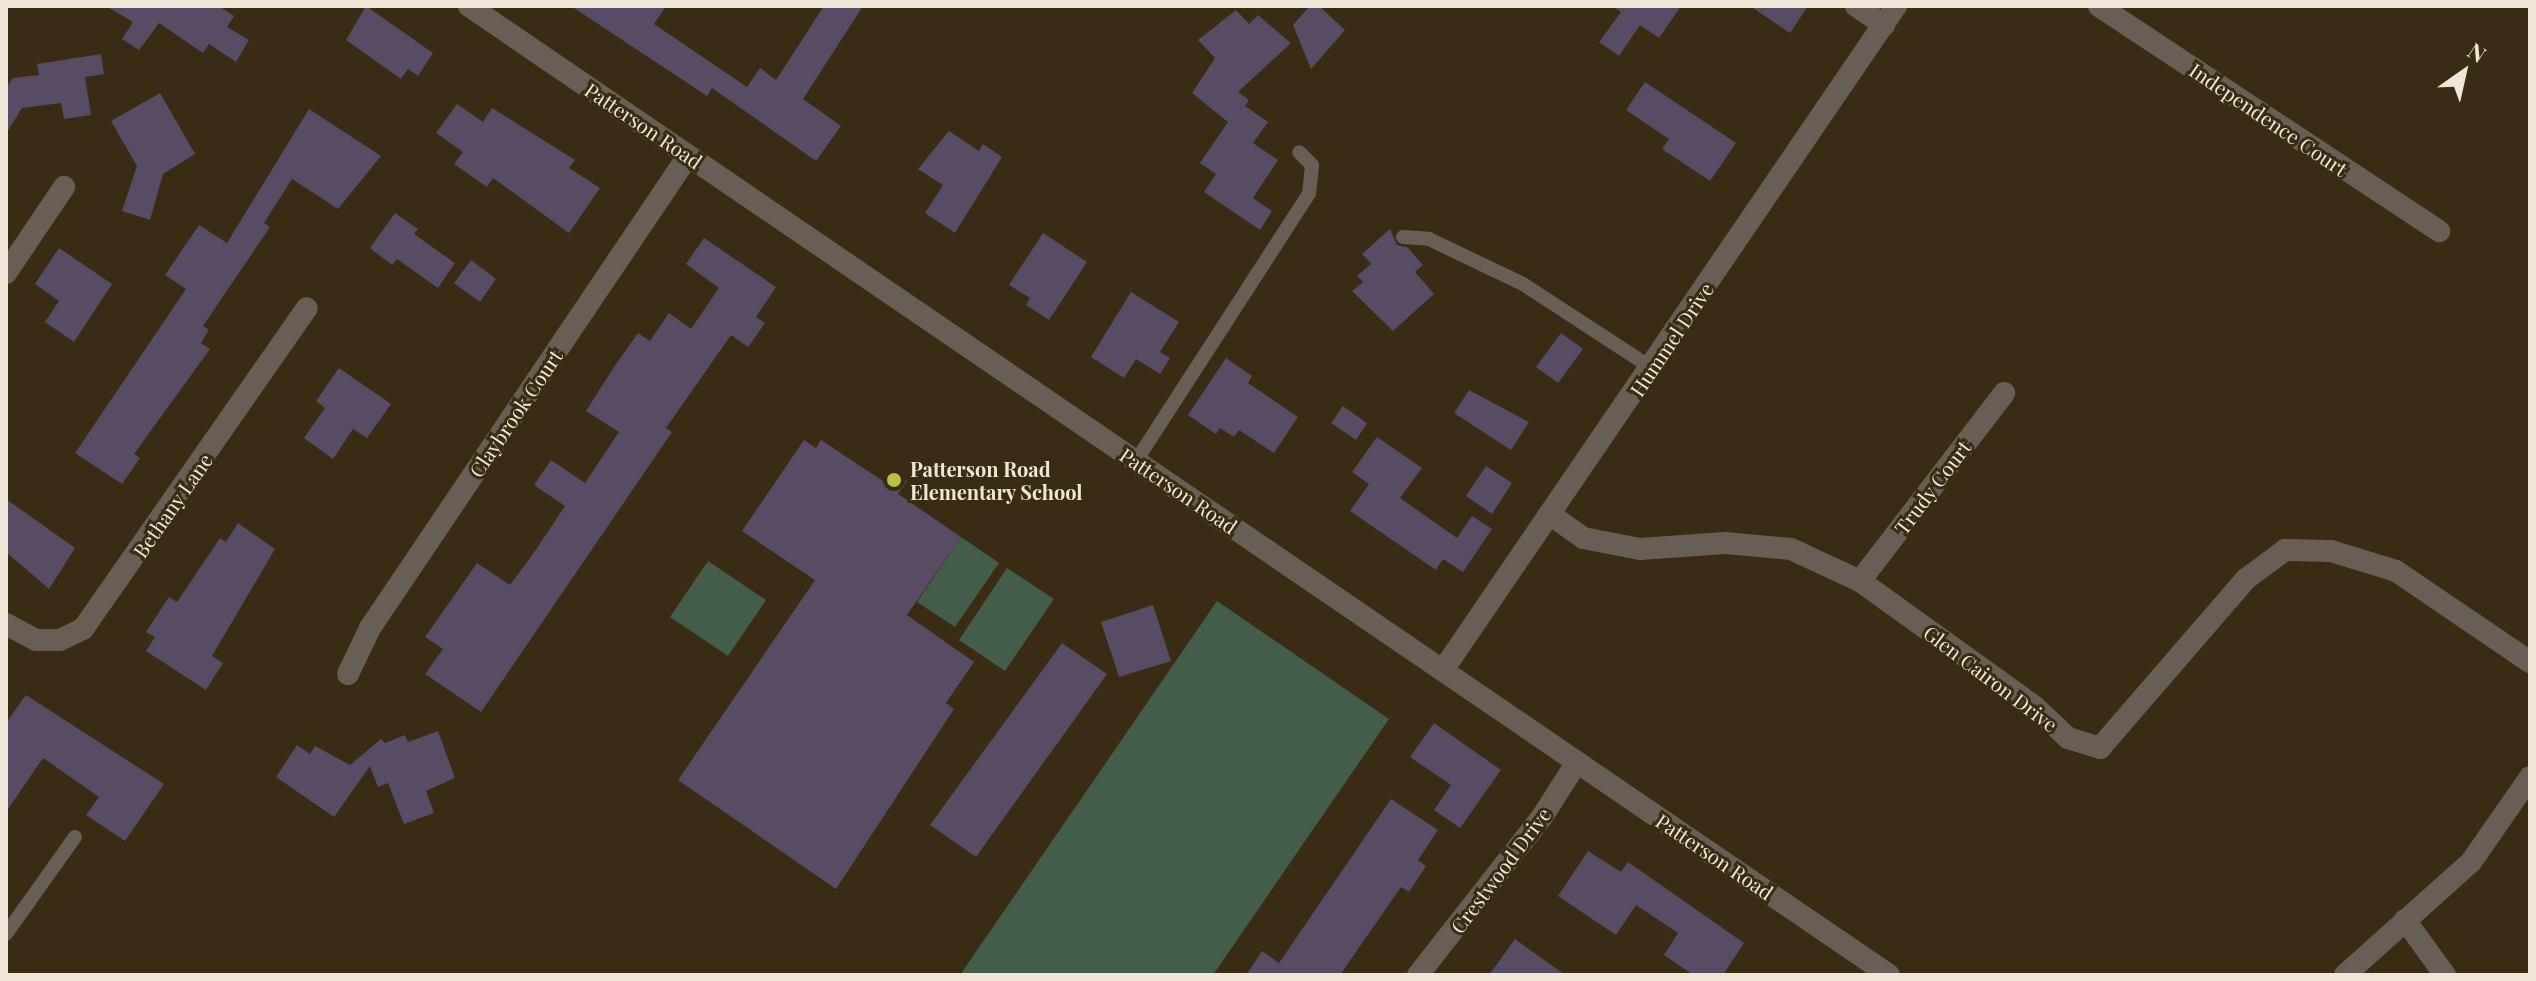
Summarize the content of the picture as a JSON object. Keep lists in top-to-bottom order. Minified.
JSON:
{"streets":{"street":["Independence Court","Patterson Road","Hummel Drive","Claybrook Court","Trudy Court","Bethany Lane","Glen Cairon Drive","Crestwood Drive"]},"crossings":[["Patterson Road","Hummel Drive"],["Patterson Road","Claybrook Court"],["Patterson Road","Crestwood Drive"],["Hummel Drive","Glen Cairon Drive"],["Trudy Court","Glen Cairon Drive"]],"places":["Patterson Road Elementary School"],"north":"top right"}
